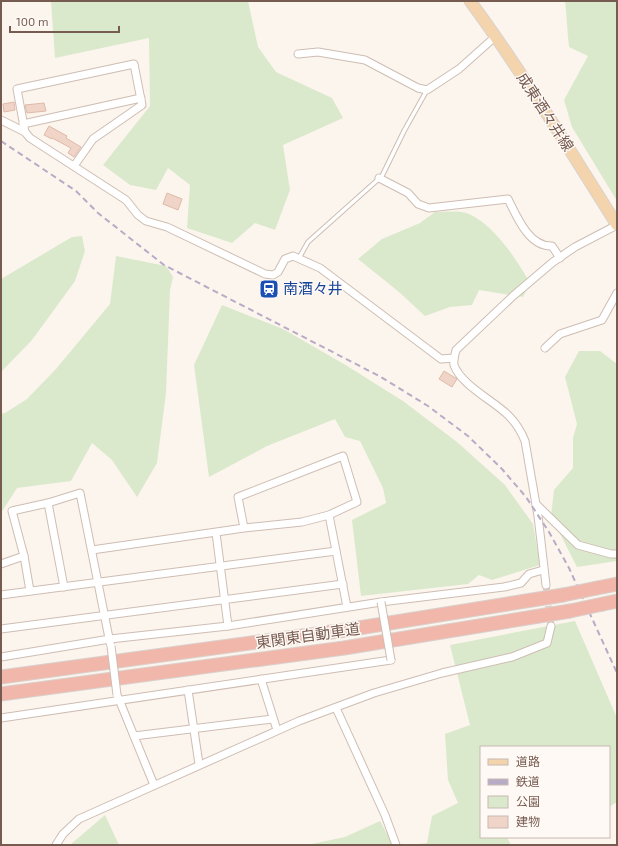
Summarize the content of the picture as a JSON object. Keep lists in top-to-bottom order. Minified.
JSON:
{"streets":{"highway":["東関東自動車道"],"main road":["成東酒々井線"]},"places":{"station":["南酒々井"]},"legend":["道路","鉄道","公園","建物"],"scale_bar":"100 m"}
